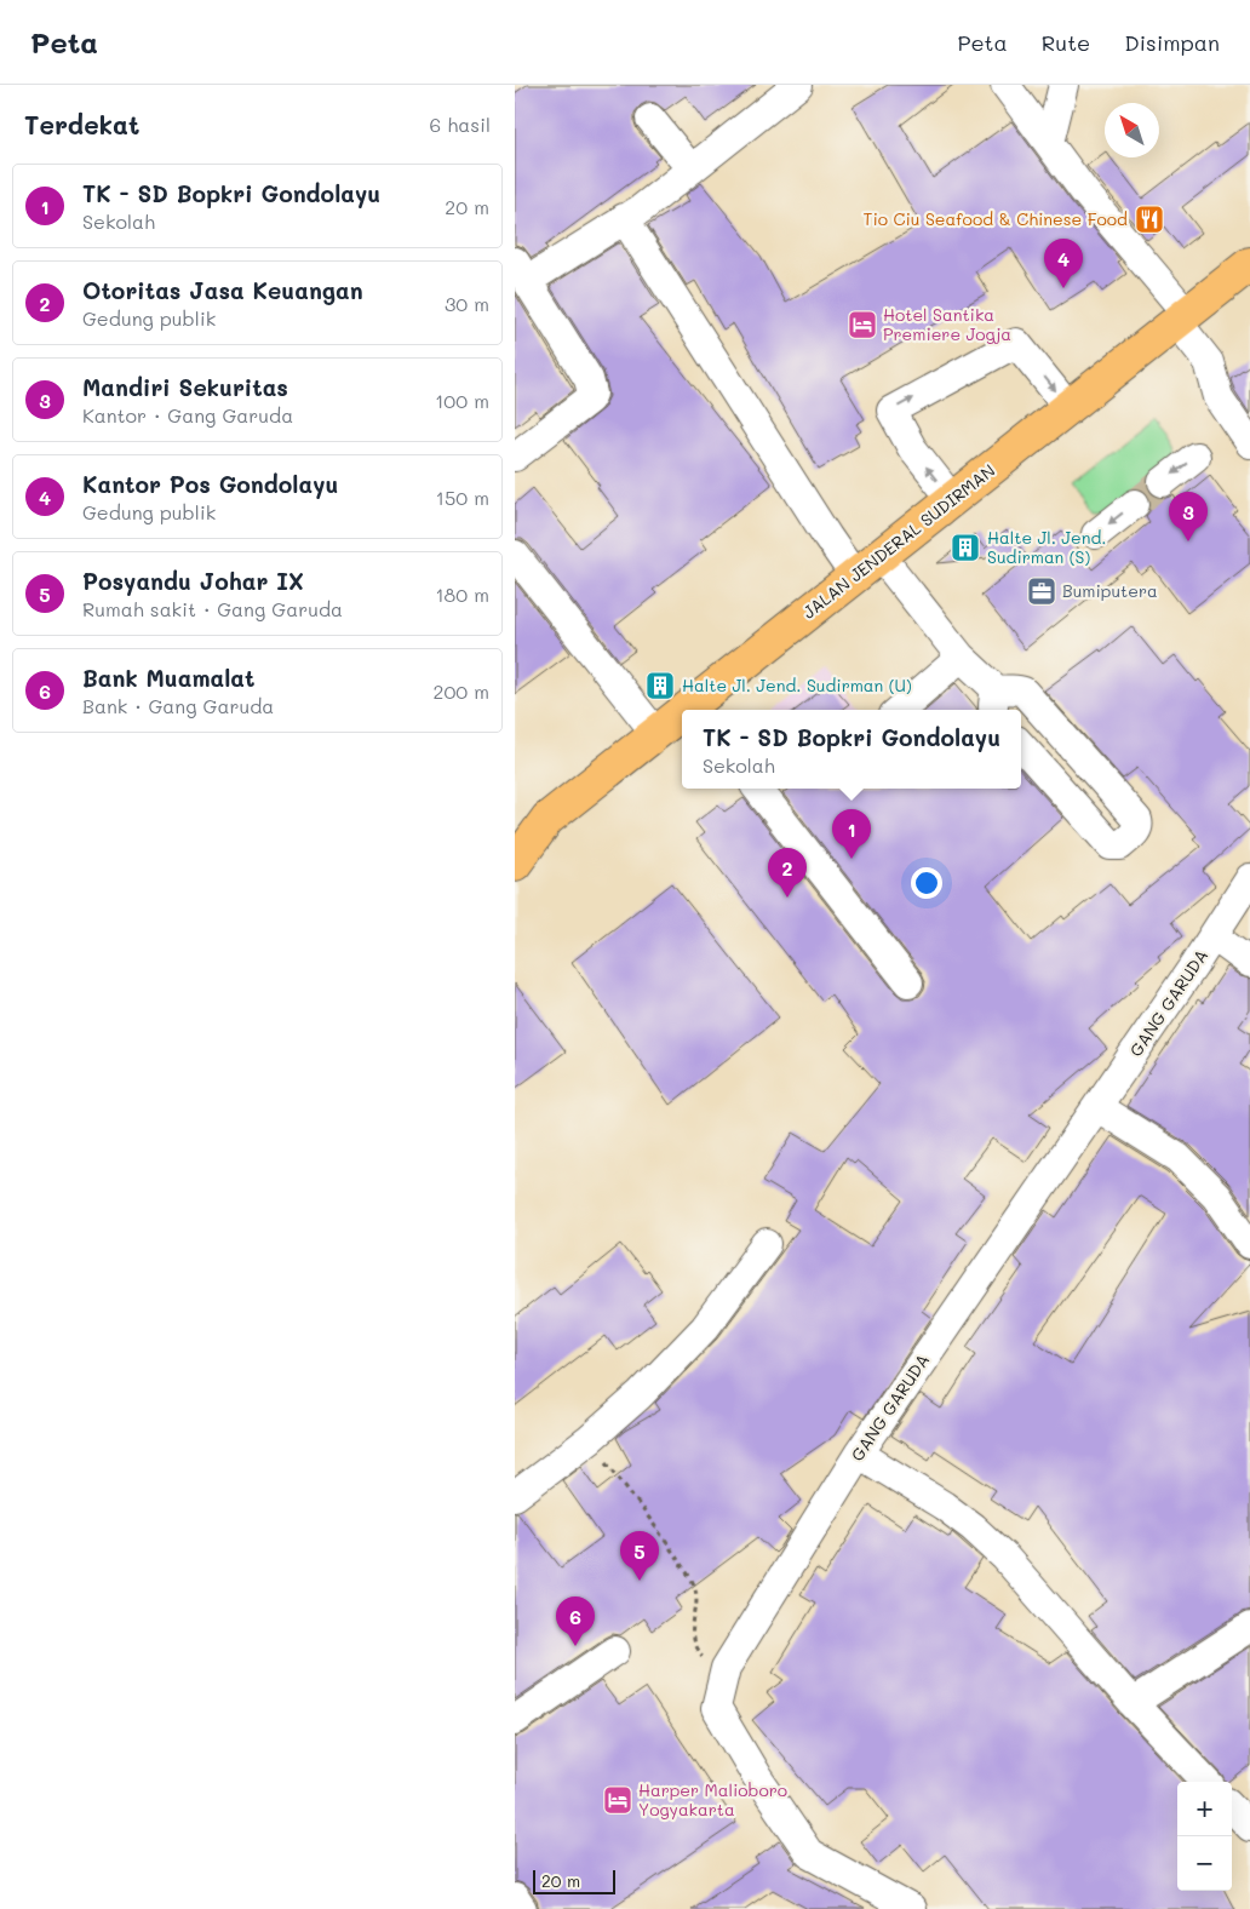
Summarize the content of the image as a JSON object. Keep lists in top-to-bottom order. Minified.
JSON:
{"streets":{"main road":["JALAN JENDERAL SUDIRMAN"],"street":["GANG GARUDA"]},"places":{"restaurant":["Tio Ciu Seafood & Chinese Food"],"hotel":["Hotel Santika Premiere Jogja","Harper Malioboro Yogyakarta"],"building":["Halte Jl. Jend. Sudirman (S)","Halte Jl. Jend. Sudirman (U)"],"office":["Bumiputera"]},"scale_bar":"20 m","north":"top left","page":{"header":"Peta","nav":["Peta","Rute","Disimpan"],"heading":["Terdekat","6 hasil"],"list":[{"mark":"1","name":"TK - SD Bopkri Gondolayu","note":"Sekolah","value":"20 m"},{"mark":"2","name":"Otoritas Jasa Keuangan","note":"Gedung publik","value":"30 m"},{"mark":"3","name":"Mandiri Sekuritas","note":"Kantor · Gang Garuda","value":"100 m"},{"mark":"4","name":"Kantor Pos Gondolayu","note":"Gedung publik","value":"150 m"},{"mark":"5","name":"Posyandu Johar IX","note":"Rumah sakit · Gang Garuda","value":"180 m"},{"mark":"6","name":"Bank Muamalat","note":"Bank · Gang Garuda","value":"200 m"}],"pins":["4","3","1","2","5","6"],"popup":["TK - SD Bopkri Gondolayu","Sekolah"],"map_buttons":["+","−"],"scale":"20 m"}}
